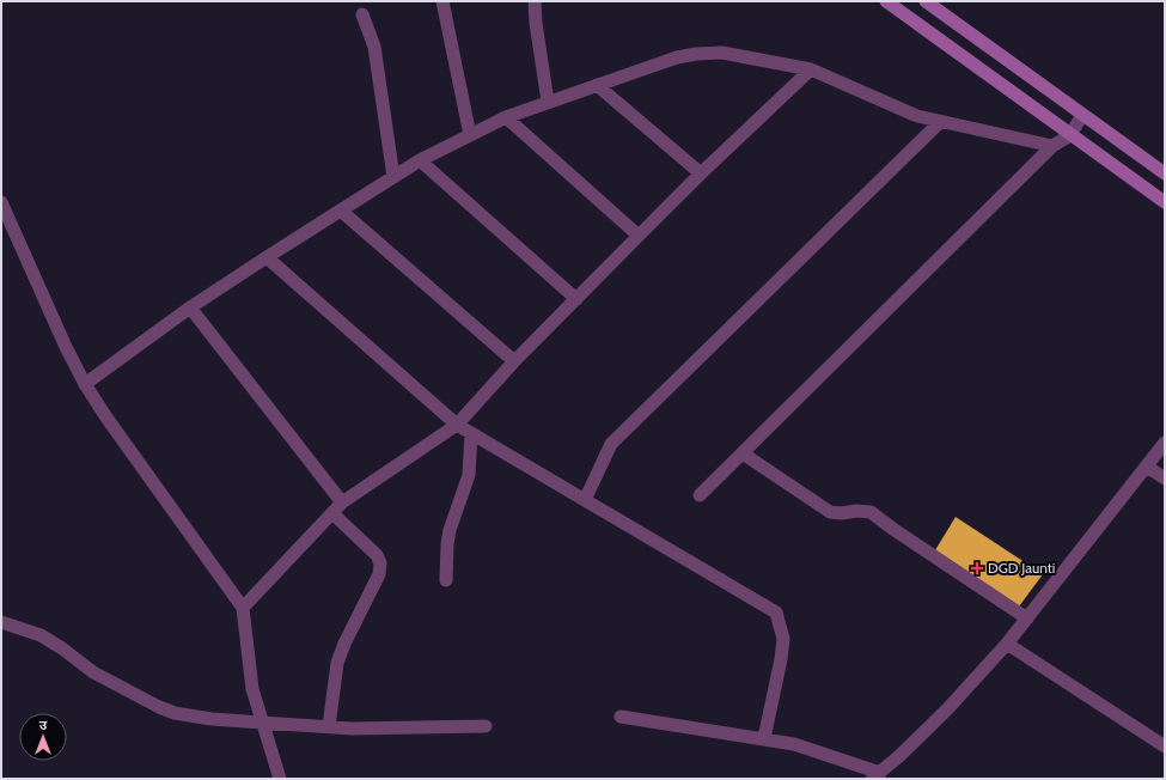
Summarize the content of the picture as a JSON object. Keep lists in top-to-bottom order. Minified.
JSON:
{"places":{"health":["DGD Jaunti"]},"north":"top"}
